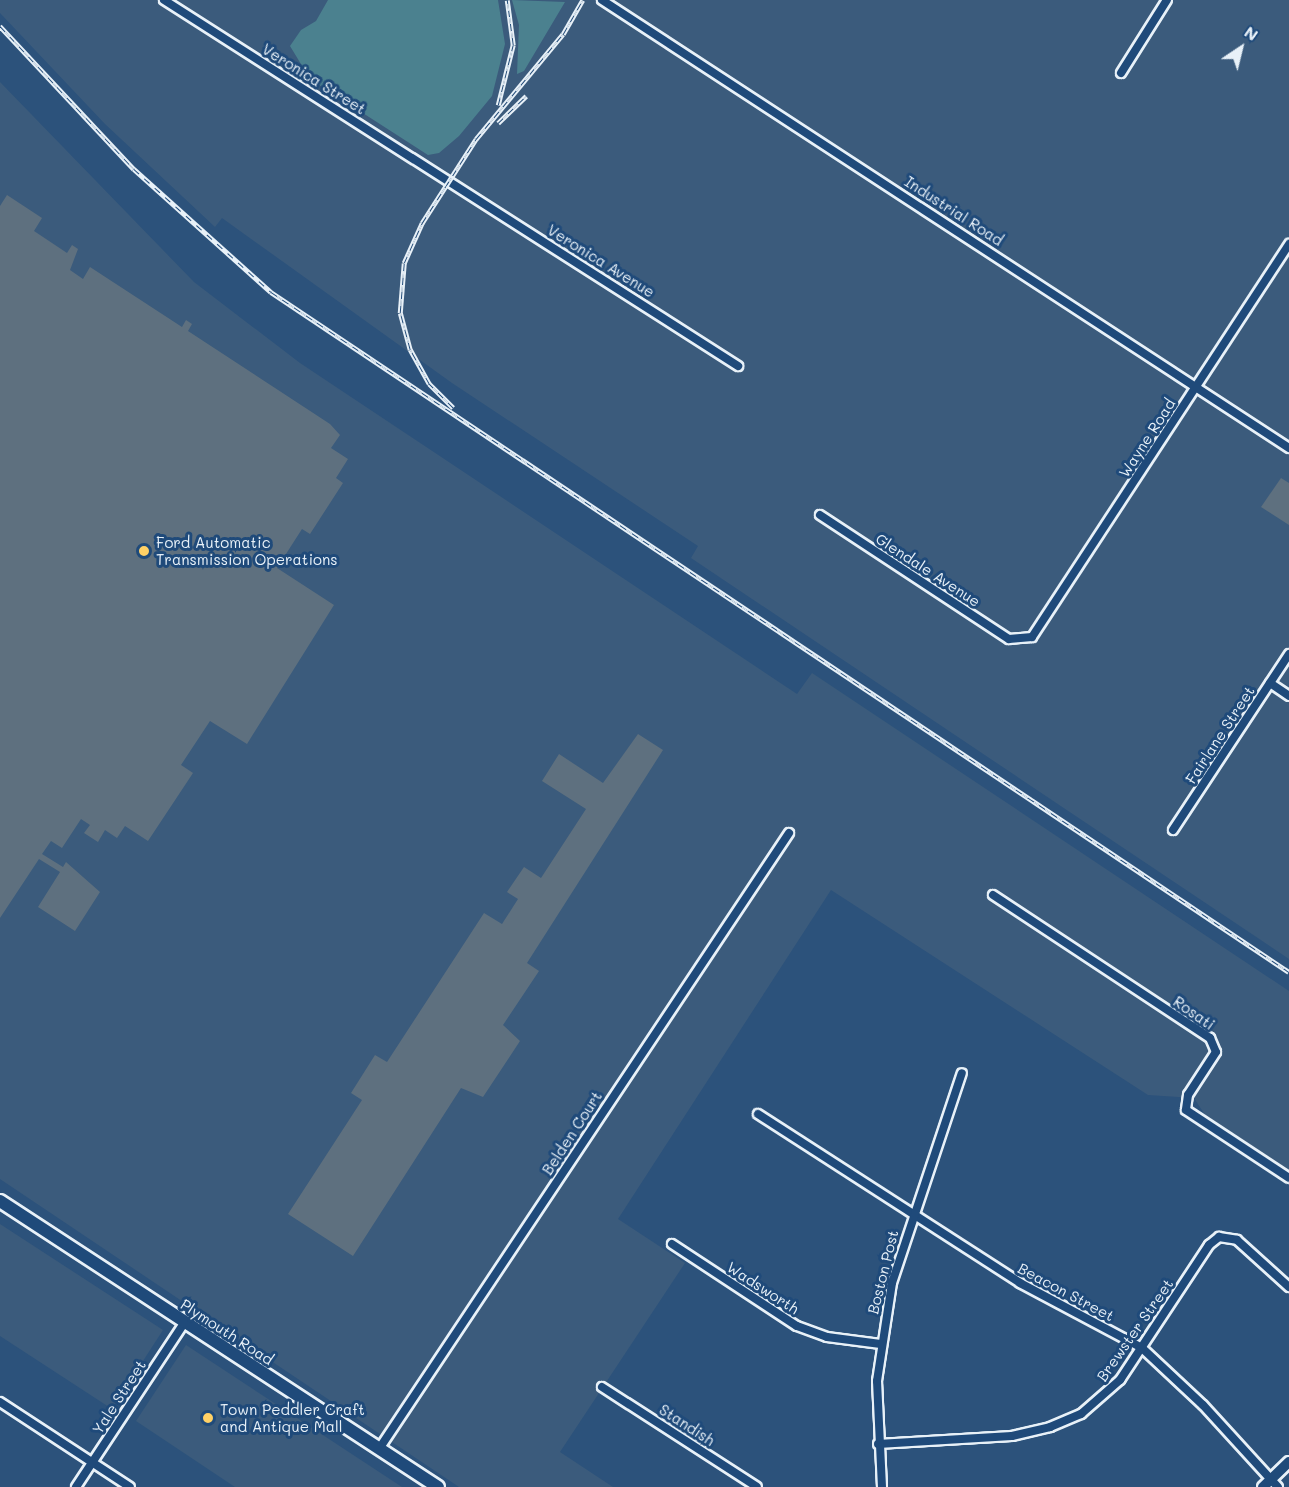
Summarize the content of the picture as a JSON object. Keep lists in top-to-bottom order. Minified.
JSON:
{"streets":{"main road":["Plymouth Road"],"street":["Veronica Street","Industrial Road","Veronica Avenue","Wayne Road","Glendale Avenue","Fairlane Street","Rosati","Belden Court","Boston Post","Wadsworth","Beacon Street","Brewster Street","Yale Street","Standish"]},"crossings":[["Veronica Street","Veronica Avenue"],["Industrial Road","Wayne Road"],["Wayne Road","Glendale Avenue"],["Belden Court","Plymouth Road"],["Boston Post","Wadsworth"],["Boston Post","Beacon Street"],["Boston Post","Brewster Street"],["Beacon Street","Brewster Street"],["Plymouth Road","Yale Street"]],"places":["Ford Automatic Transmission Operations","Town Peddler Craft and Antique Mall"],"north":"top right"}
